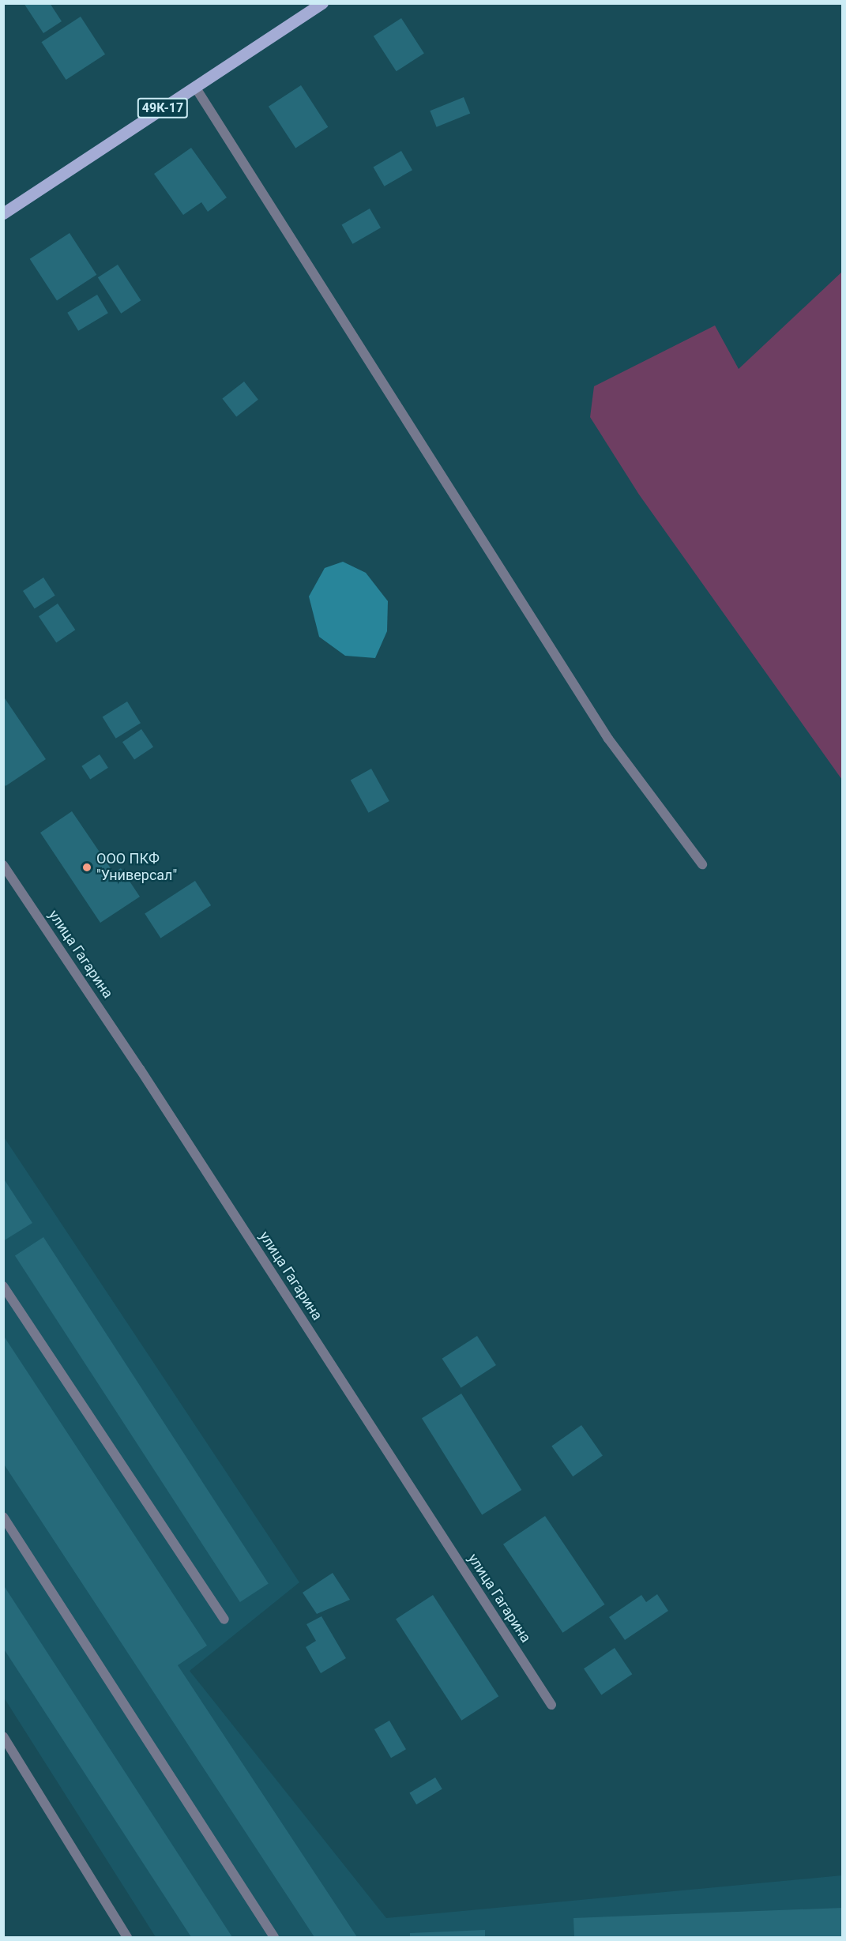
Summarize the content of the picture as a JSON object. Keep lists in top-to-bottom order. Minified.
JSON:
{"streets":{"main road":["49К-17"],"street":["улица Гагарина"]},"places":["ООО ПКФ \"Универсал\""]}
